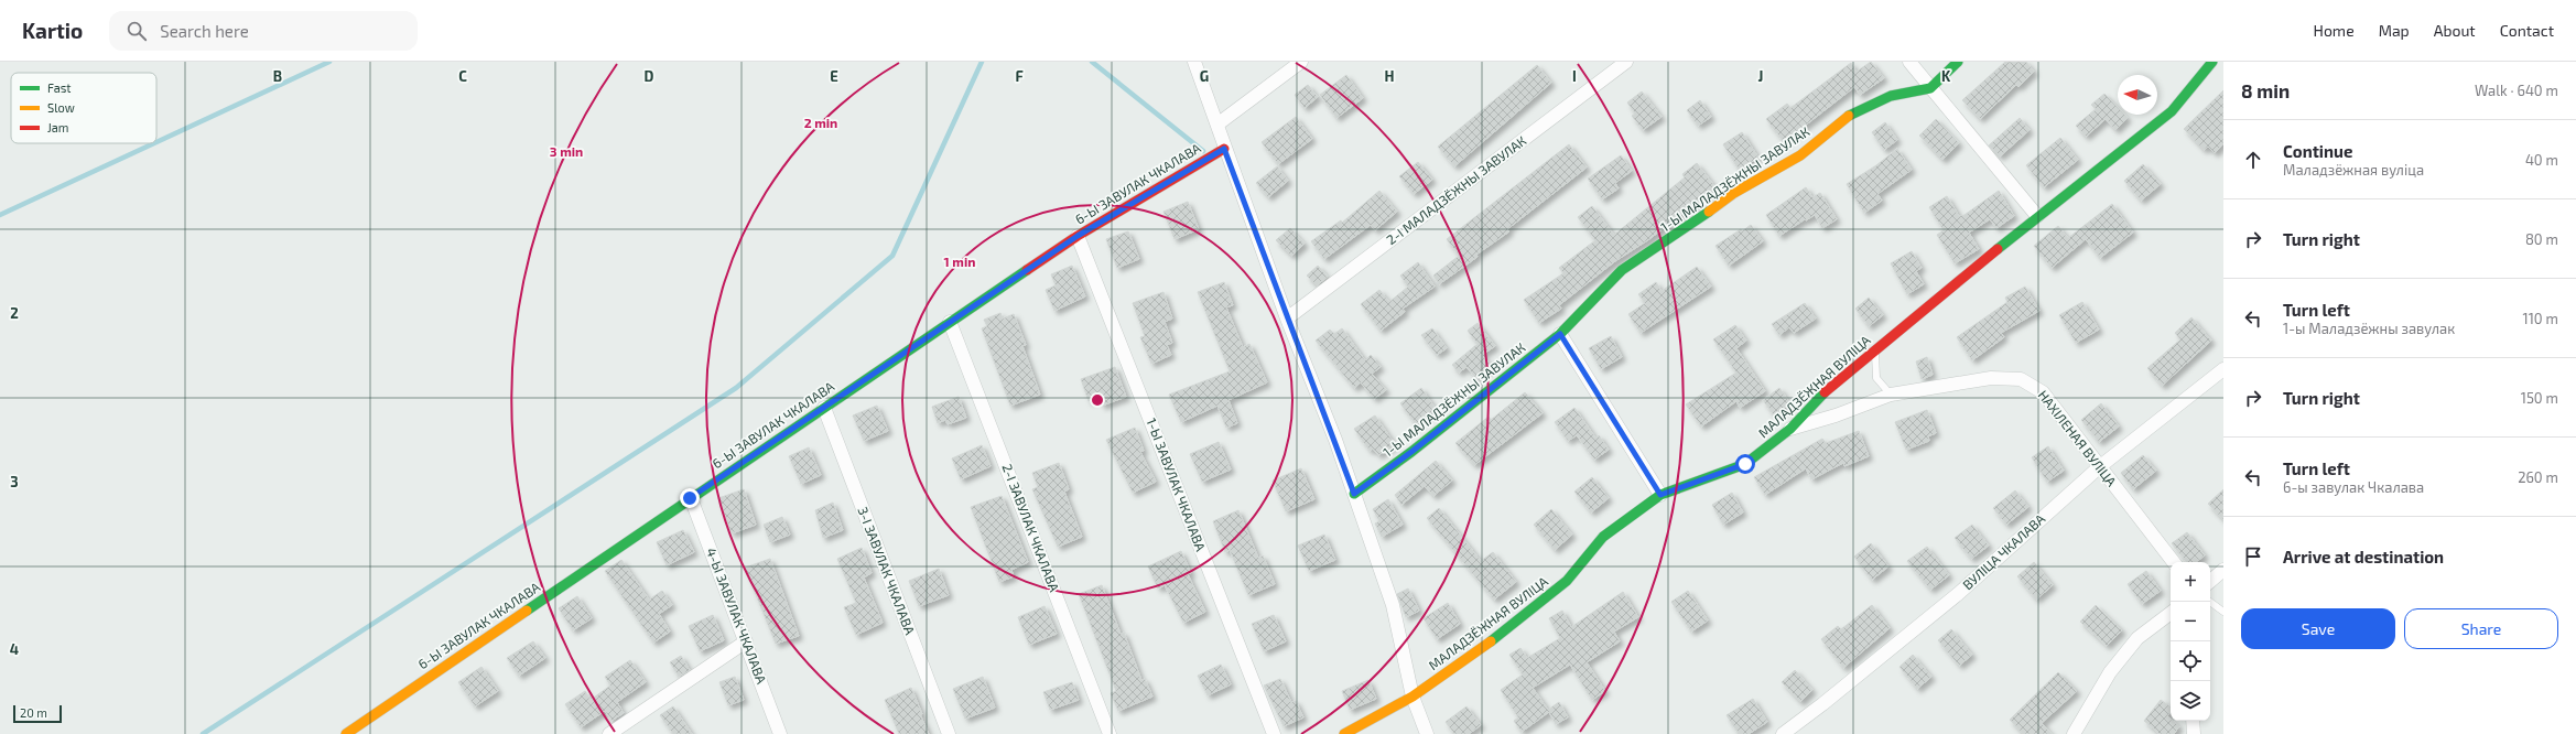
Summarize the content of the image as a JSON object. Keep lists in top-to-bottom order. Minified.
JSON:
{"streets":{"street":["1-Ы МАЛАДЗЁЖНЫ ЗАВУЛАК","6-Ы ЗАВУЛАК ЧКАЛАВА","2-І МАЛАДЗЁЖНЫ ЗАВУЛАК","МАЛАДЗЁЖНАЯ ВУЛІЦА","НАХІЛЕНАЯ ВУЛІЦА","1-Ы ЗАВУЛАК ЧКАЛАВА","2-І ЗАВУЛАК ЧКАЛАВА","ВУЛІЦА ЧКАЛАВА","3-І ЗАВУЛАК ЧКАЛАВА","4-Ы ЗАВУЛАК ЧКАЛАВА"]},"crossings":[["6-Ы ЗАВУЛАК ЧКАЛАВА","1-Ы ЗАВУЛАК ЧКАЛАВА"],["6-Ы ЗАВУЛАК ЧКАЛАВА","2-І ЗАВУЛАК ЧКАЛАВА"],["6-Ы ЗАВУЛАК ЧКАЛАВА","3-І ЗАВУЛАК ЧКАЛАВА"],["6-Ы ЗАВУЛАК ЧКАЛАВА","4-Ы ЗАВУЛАК ЧКАЛАВА"],["МАЛАДЗЁЖНАЯ ВУЛІЦА","НАХІЛЕНАЯ ВУЛІЦА"],["НАХІЛЕНАЯ ВУЛІЦА","ВУЛІЦА ЧКАЛАВА"]],"legend":["Fast","Slow","Jam"],"scale_bar":"20 m","north":"left","page":{"header":"Kartio","search":"Search here","nav":["Home","Map","About","Contact"],"heading":["8 min","Walk · 640 m"],"list":[["Continue","Маладзёжная вуліца","40 m"],["Turn right","80 m"],["Turn left","1-ы Маладзёжны завулак","110 m"],["Turn right","150 m"],["Turn left","6-ы завулак Чкалава","260 m"],"Arrive at destination"],"map_buttons":["+","−"],"buttons":["Save","Share"],"scale":"20 m"},"grid":{"columns":["B","C","D","E","F","G","H","I","J","K"],"rows":["2","3","4"]},"rings":["2 min","3 min","1 min"]}
